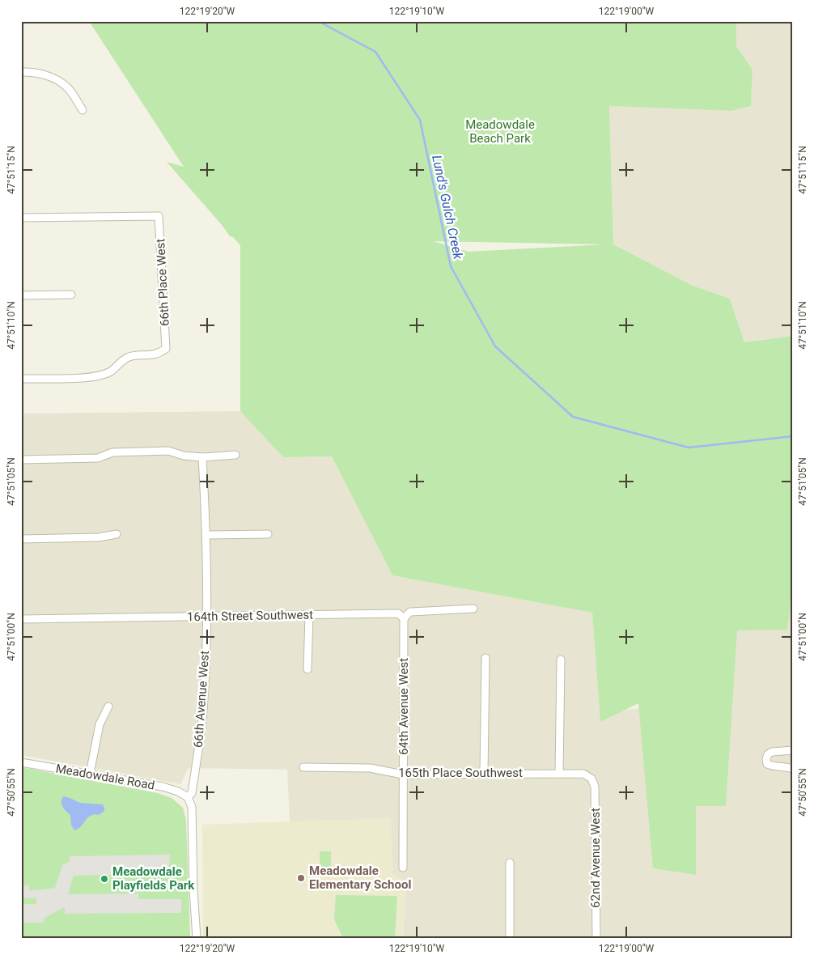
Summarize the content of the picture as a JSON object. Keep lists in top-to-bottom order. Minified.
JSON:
{"streets":{"street":["66th Place West","164th Street Southwest","66th Avenue West","64th Avenue West","165th Place Southwest","Meadowdale Road","62nd Avenue West"]},"crossings":[["164th Street Southwest","66th Avenue West"],["164th Street Southwest","64th Avenue West"],["66th Avenue West","Meadowdale Road"],["64th Avenue West","165th Place Southwest"],["165th Place Southwest","62nd Avenue West"]],"water":["Lund's Gulch Creek"],"parks":["Meadowdale Beach Park"],"places":["Meadowdale Elementary School","Meadowdale Playfields Park"],"coordinates":["122°19'20\"W","122°19'10\"W","122°19'00\"W","47°51'15\"N","47°51'10\"N","47°51'05\"N","47°51'00\"N","47°50'55\"N"]}
